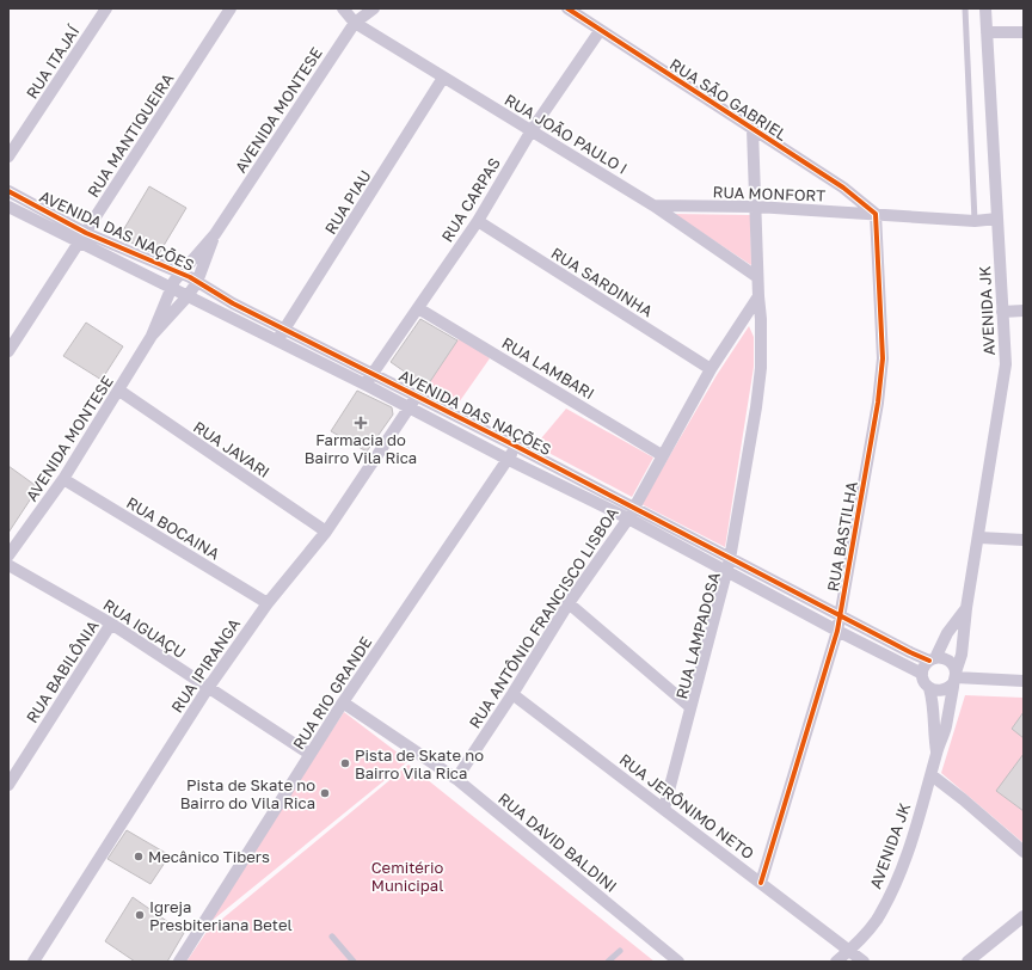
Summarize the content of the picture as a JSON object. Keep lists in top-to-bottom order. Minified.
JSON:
{"streets":{"street":["RUA ITAJAÍ","RUA SÃO GABRIEL","AVENIDA MONTESE","RUA JOÃO PAULO I","RUA MANTIQUEIRA","RUA MONFORT","RUA CARPAS","RUA PIAU","AVENIDA DAS NAÇÕES","RUA SARDINHA","AVENIDA JK","RUA LAMBARI","RUA JAVARI","RUA BOCAINA","RUA BASTILHA","RUA ANTÔNIO FRANCISCO LISBOA","RUA IGUAÇU","RUA LAMPADOSA","RUA IPIRANGA","RUA BABILÔNIA","RUA RIO GRANDE","RUA JERÔNIMO NETO","RUA DAVID BALDINI"]},"crossings":[["RUA SÃO GABRIEL","RUA MONFORT"],["RUA SÃO GABRIEL","RUA CARPAS"],["RUA SÃO GABRIEL","RUA BASTILHA"],["AVENIDA MONTESE","RUA JOÃO PAULO I"],["AVENIDA MONTESE","AVENIDA DAS NAÇÕES"],["AVENIDA MONTESE","RUA JAVARI"],["AVENIDA MONTESE","RUA BOCAINA"],["RUA JOÃO PAULO I","RUA MONFORT"],["RUA JOÃO PAULO I","RUA CARPAS"],["RUA JOÃO PAULO I","RUA PIAU"],["RUA MANTIQUEIRA","AVENIDA DAS NAÇÕES"],["RUA MONFORT","AVENIDA JK"],["RUA MONFORT","RUA BASTILHA"],["RUA CARPAS","AVENIDA DAS NAÇÕES"],["RUA CARPAS","RUA SARDINHA"],["RUA CARPAS","RUA LAMBARI"],["RUA PIAU","AVENIDA DAS NAÇÕES"],["AVENIDA DAS NAÇÕES","AVENIDA JK"],["AVENIDA DAS NAÇÕES","RUA BASTILHA"],["AVENIDA DAS NAÇÕES","RUA ANTÔNIO FRANCISCO LISBOA"],["AVENIDA DAS NAÇÕES","RUA LAMPADOSA"],["AVENIDA DAS NAÇÕES","RUA IPIRANGA"],["AVENIDA DAS NAÇÕES","RUA RIO GRANDE"],["RUA SARDINHA","RUA ANTÔNIO FRANCISCO LISBOA"],["AVENIDA JK","RUA JERÔNIMO NETO"],["RUA LAMBARI","RUA ANTÔNIO FRANCISCO LISBOA"],["RUA JAVARI","RUA IPIRANGA"],["RUA BOCAINA","RUA IPIRANGA"],["RUA BASTILHA","RUA JERÔNIMO NETO"],["RUA ANTÔNIO FRANCISCO LISBOA","RUA LAMPADOSA"],["RUA ANTÔNIO FRANCISCO LISBOA","RUA JERÔNIMO NETO"],["RUA ANTÔNIO FRANCISCO LISBOA","RUA DAVID BALDINI"],["RUA IGUAÇU","RUA IPIRANGA"],["RUA IGUAÇU","RUA BABILÔNIA"],["RUA IGUAÇU","RUA RIO GRANDE"],["RUA LAMPADOSA","RUA JERÔNIMO NETO"],["RUA RIO GRANDE","RUA DAVID BALDINI"]],"parks":["Cemitério Municipal"],"places":{"health":["Farmacia do Bairro Vila Rica"],"other":["Pista de Skate no Bairro Vila Rica","Pista de Skate no Bairro do Vila Rica","Mecânico Tibers","Igreja Presbiteriana Betel"]}}
